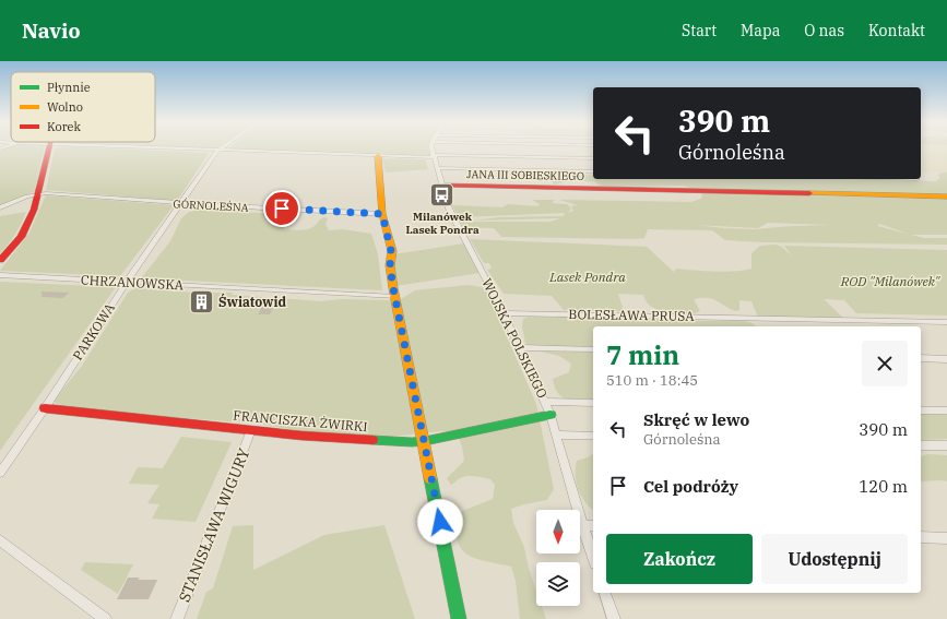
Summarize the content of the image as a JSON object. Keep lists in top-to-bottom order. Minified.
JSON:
{"streets":{"street":["JANA III SOBIESKIEGO","GÓRNOLEŚNA","CHRZANOWSKA","BOLESŁAWA PRUSA","PARKOWA","WOJSKA POLSKIEGO","FRANCISZKA ŻWIRKI","STANISŁAWA WIGURY"]},"crossings":[["JANA III SOBIESKIEGO","WOJSKA POLSKIEGO"],["GÓRNOLEŚNA","PARKOWA"],["CHRZANOWSKA","PARKOWA"],["BOLESŁAWA PRUSA","WOJSKA POLSKIEGO"],["PARKOWA","FRANCISZKA ŻWIRKI"],["WOJSKA POLSKIEGO","FRANCISZKA ŻWIRKI"],["FRANCISZKA ŻWIRKI","STANISŁAWA WIGURY"]],"parks":["Lasek Pondra","ROD \"Milanówek\""],"places":{"bus stop":["Milanówek Lasek Pondra"],"building":["Światowid"]},"legend":["Płynnie","Wolno","Korek"],"north":"bottom","page":{"header":"Navio","nav":["Start","Mapa","O nas","Kontakt"],"turn":["390 m","Górnoleśna"],"heading":["7 min","510 m · 18:45"],"list":[{"name":"Skręć w lewo","note":"Górnoleśna","value":"390 m"},{"name":"Cel podróży","value":"120 m"}],"buttons":["Zakończ","Udostępnij"]}}
